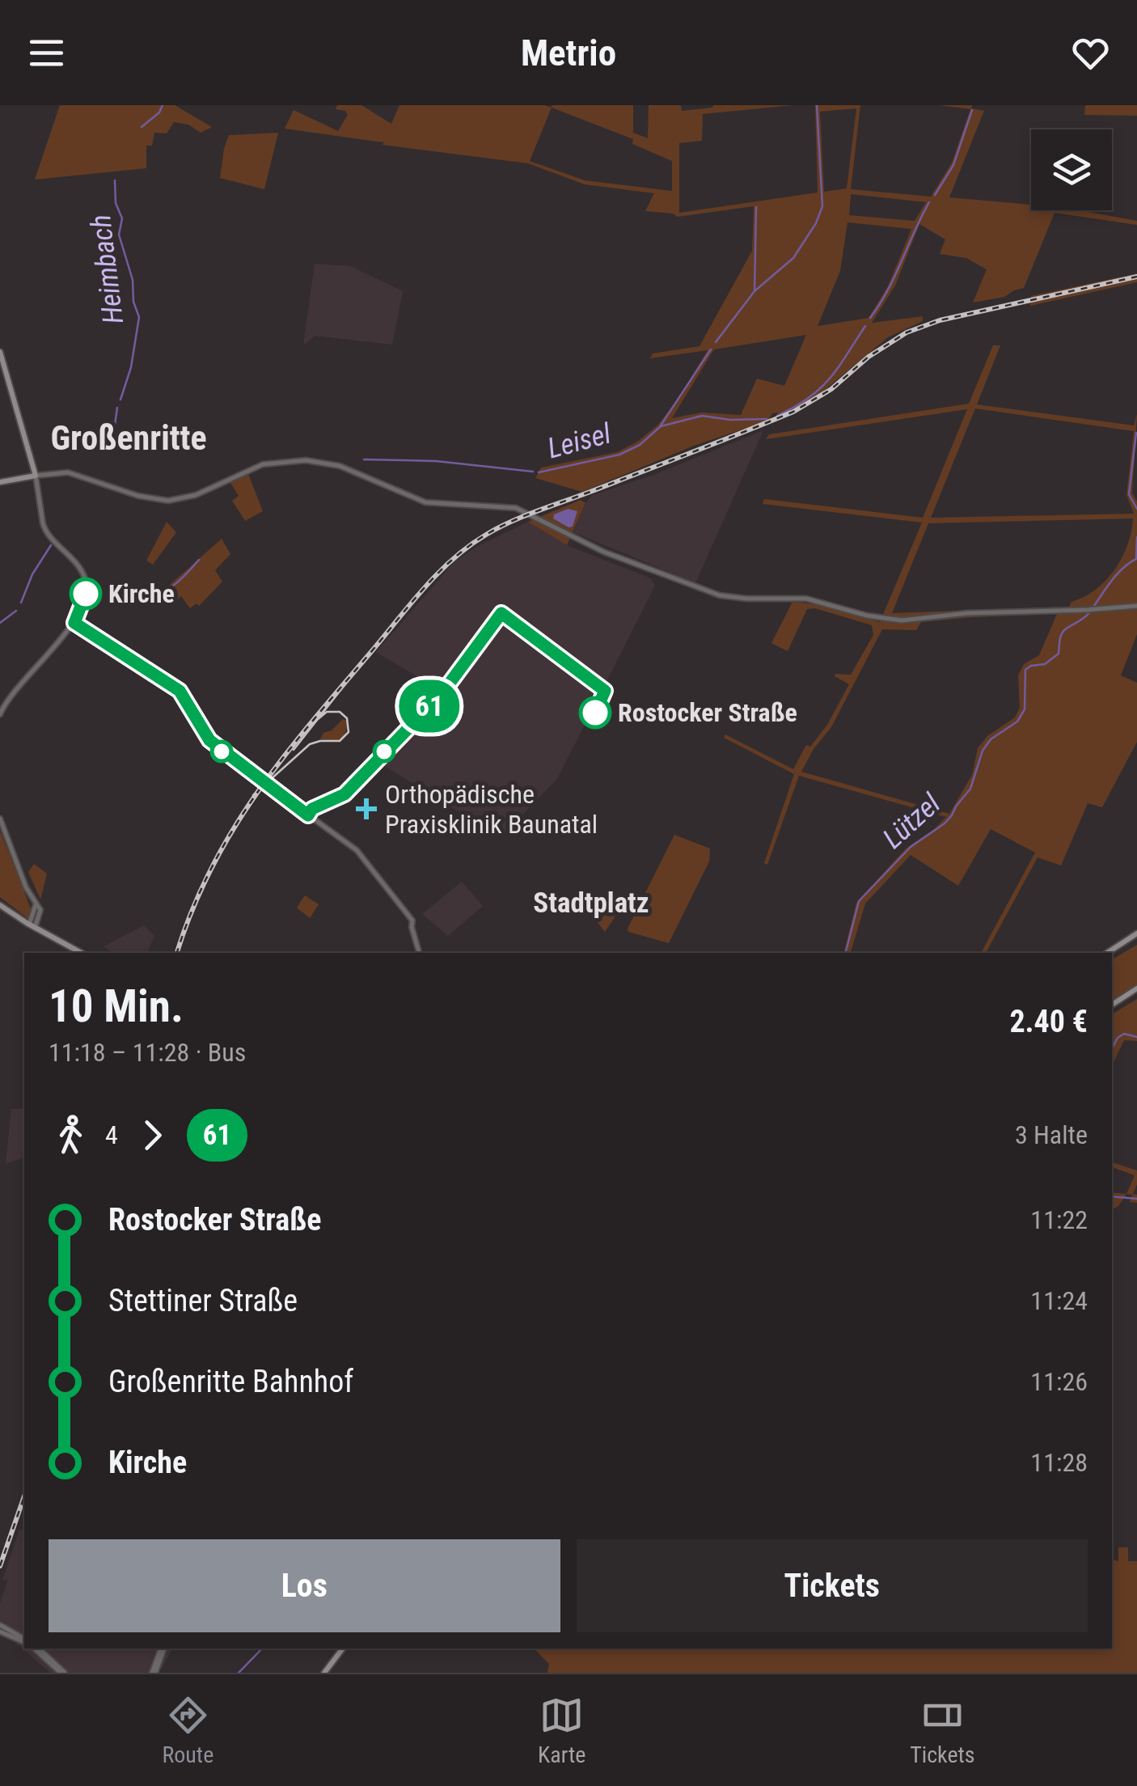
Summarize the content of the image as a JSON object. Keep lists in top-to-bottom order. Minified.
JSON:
{"districts":["Großenritte","Stadtplatz"],"water":["Heimbach","Leisel","Lützel"],"places":{"other":["Kirche","Rostocker Straße"],"health":["Orthopädische Praxisklinik Baunatal"]},"lines":["bus line 61"],"page":{"header":"Metrio","on_map":"61","heading":["10 Min.","11:18 – 11:28 · Bus","2.40 €"],"legs":["4","61","3 Halte"],"list":[{"name":"Rostocker Straße","value":"11:22"},{"name":"Stettiner Straße","value":"11:24"},{"name":"Großenritte Bahnhof","value":"11:26"},{"name":"Kirche","value":"11:28"}],"buttons":["Los","Tickets"],"tabs":["Route","Karte","Tickets"]}}
